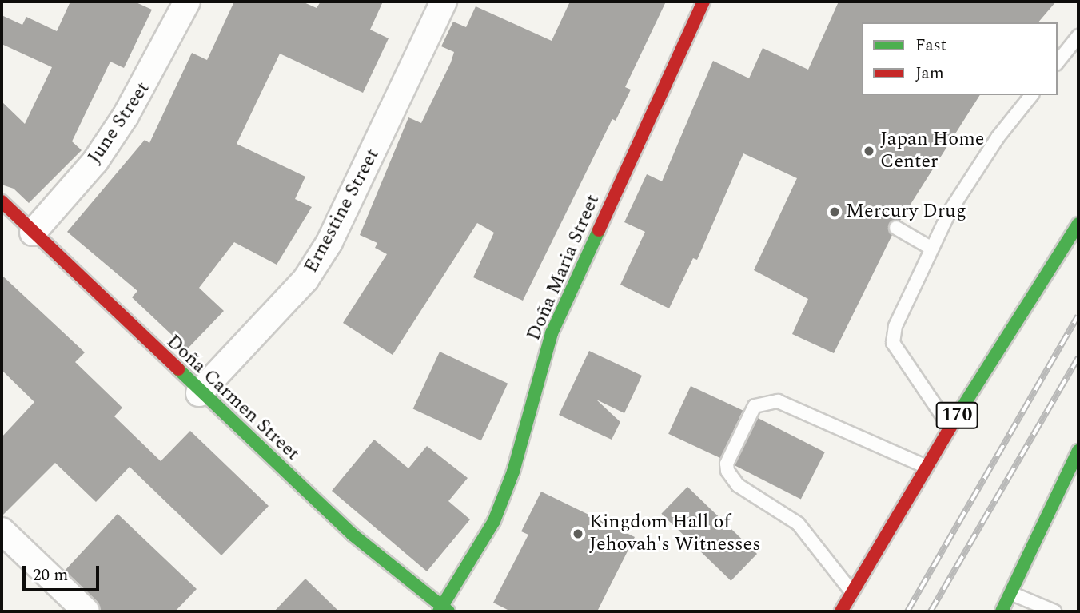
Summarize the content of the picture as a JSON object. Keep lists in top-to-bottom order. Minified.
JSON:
{"streets":{"street":["June Street","Ernestine Street","Doña Maria Street","Doña Carmen Street","170"]},"crossings":[["June Street","Doña Carmen Street"],["Ernestine Street","Doña Carmen Street"],["Doña Maria Street","Doña Carmen Street"]],"places":["Japan Home Center","Mercury Drug","Kingdom Hall of Jehovah's Witnesses"],"legend":["Fast","Jam"],"scale_bar":"20 m"}
